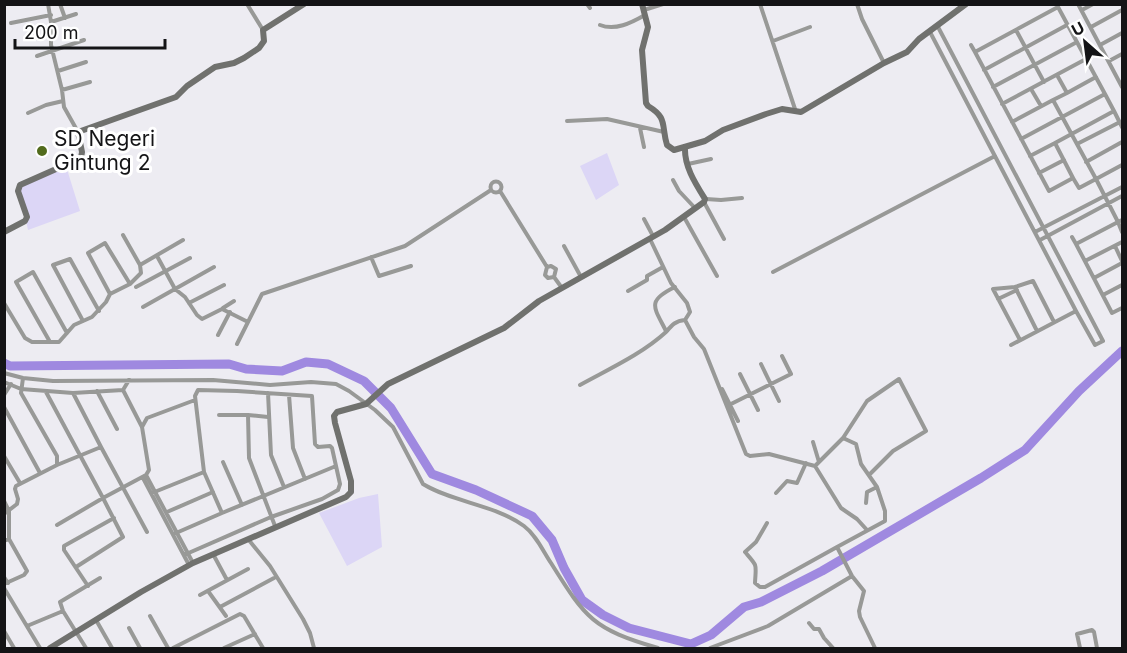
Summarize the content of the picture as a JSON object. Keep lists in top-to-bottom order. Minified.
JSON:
{"places":["SD Negeri Gintung 2"],"scale_bar":"200 m","north":"top left"}
